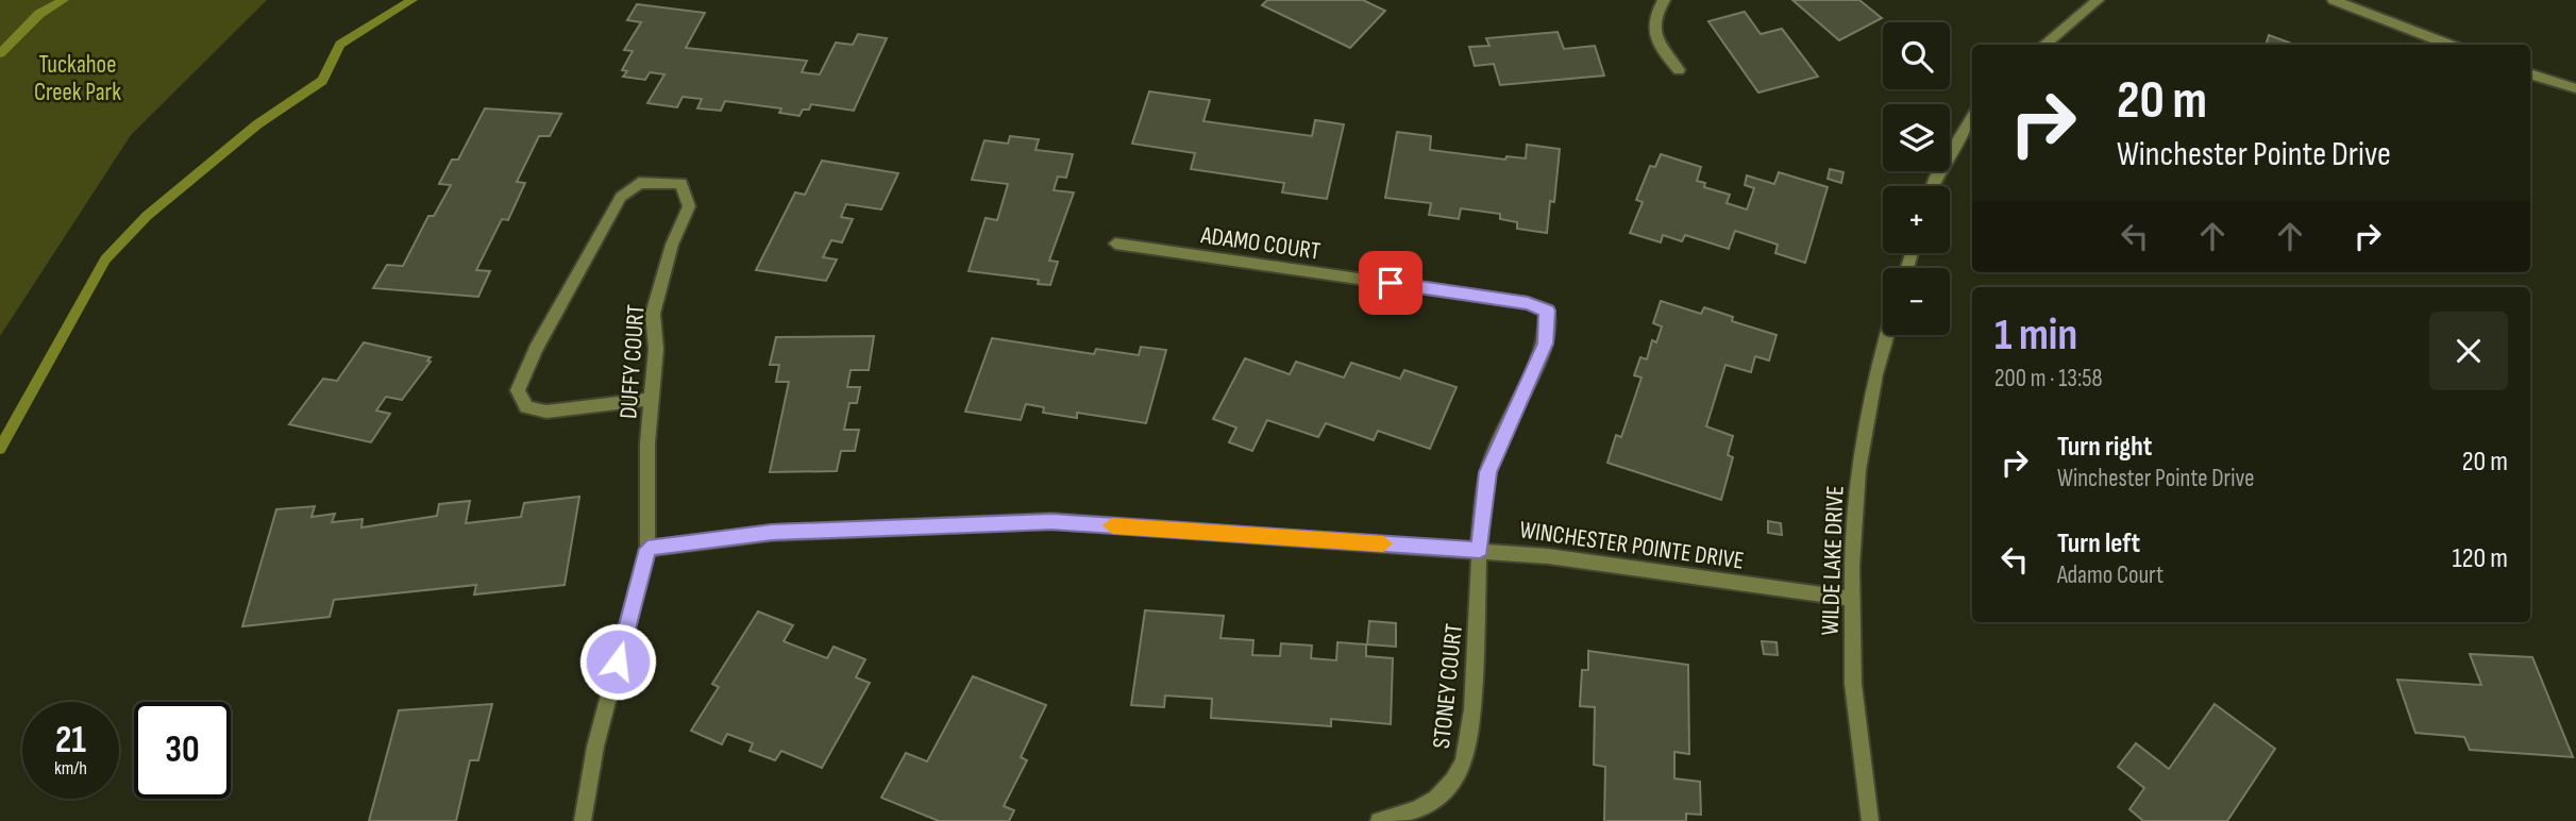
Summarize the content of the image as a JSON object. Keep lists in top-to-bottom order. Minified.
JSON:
{"streets":{"street":["ADAMO COURT","DUFFY COURT","WINCHESTER POINTE DRIVE","WILDE LAKE DRIVE","STONEY COURT"]},"crossings":[["ADAMO COURT","WINCHESTER POINTE DRIVE"],["ADAMO COURT","STONEY COURT"],["DUFFY COURT","WINCHESTER POINTE DRIVE"],["WINCHESTER POINTE DRIVE","WILDE LAKE DRIVE"],["WINCHESTER POINTE DRIVE","STONEY COURT"]],"parks":["Tuckahoe Creek Park"],"page":{"map_buttons":["+","−"],"turn":["20 m","Winchester Pointe Drive"],"heading":["1 min","200 m · 13:58"],"list":[{"name":"Turn right","note":"Winchester Pointe Drive","value":"20 m"},{"name":"Turn left","note":"Adamo Court","value":"120 m"}],"speed":"21 km/h","limit":"30"}}
